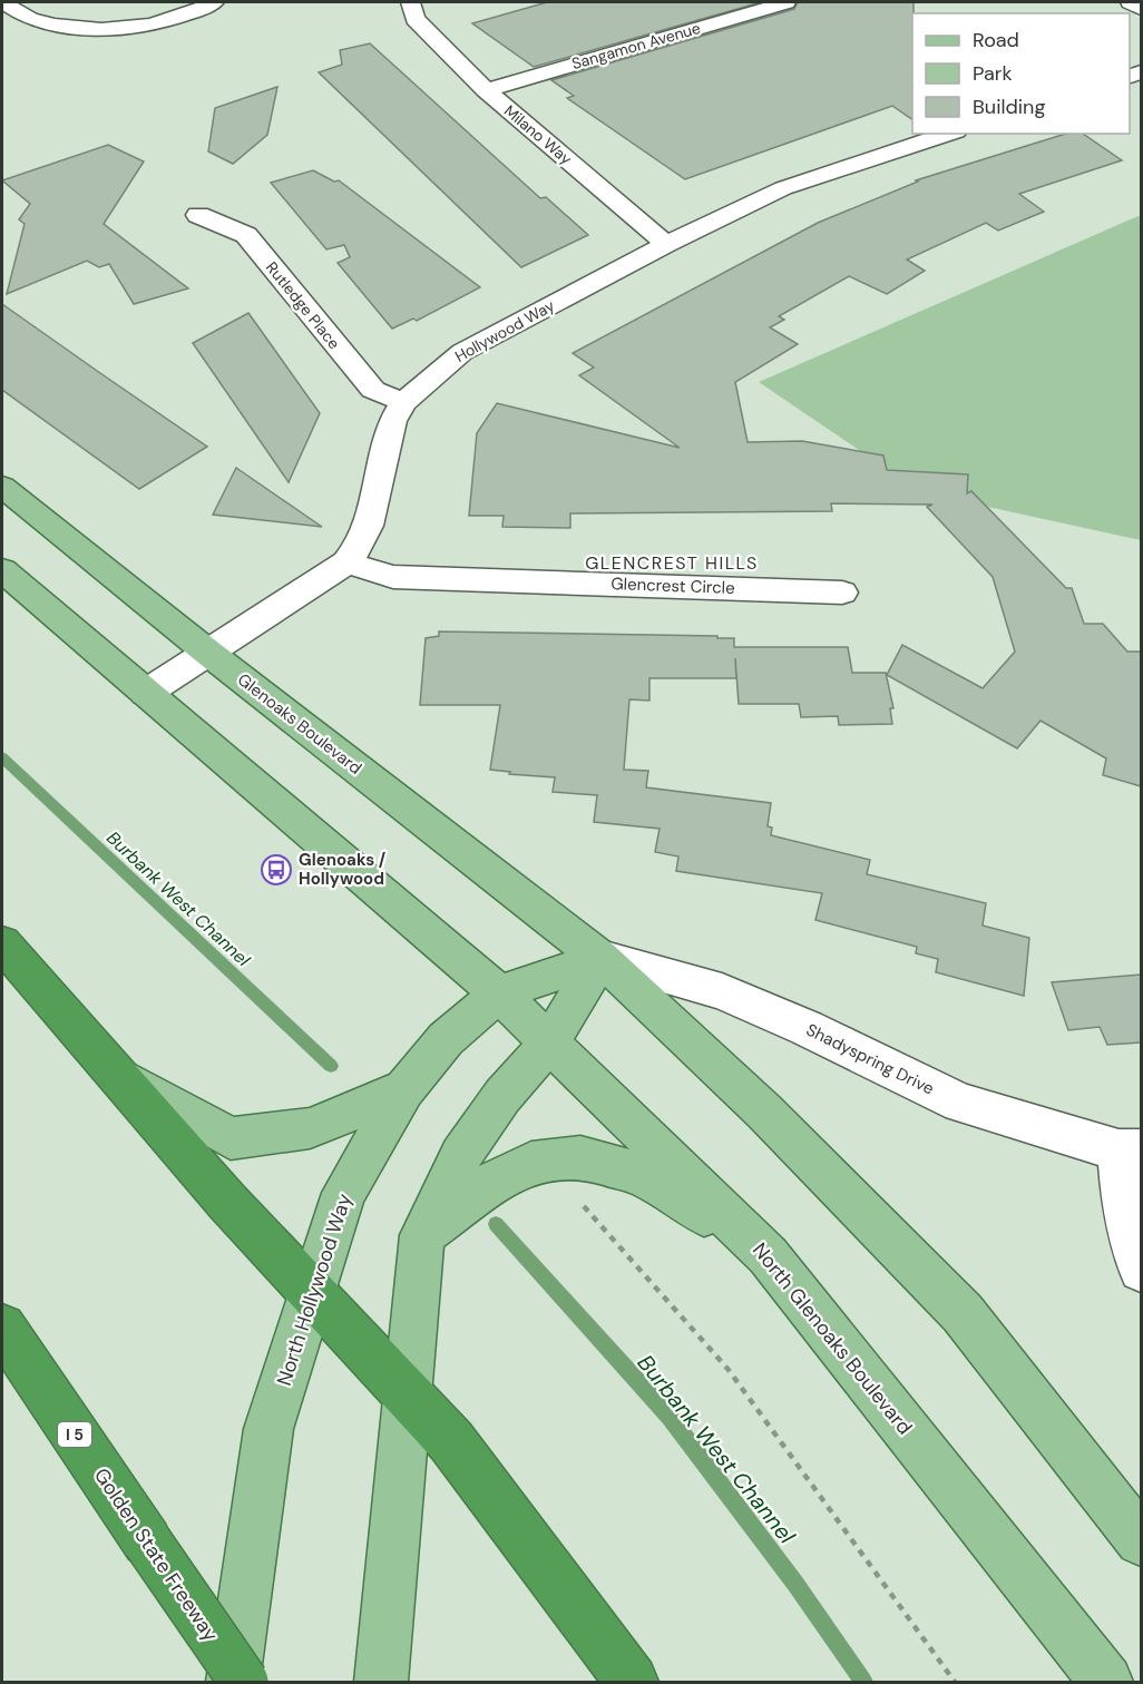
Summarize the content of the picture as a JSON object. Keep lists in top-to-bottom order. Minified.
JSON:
{"streets":{"highway":["I 5","Golden State Freeway"],"main road":["Glenoaks Boulevard","North Hollywood Way","North Glenoaks Boulevard"],"street":["Sangamon Avenue","Milano Way","Rutledge Place","Hollywood Way","Glencrest Circle","Shadyspring Drive"]},"crossings":[["Sangamon Avenue","Milano Way"],["Milano Way","Hollywood Way"],["Rutledge Place","Hollywood Way"],["Hollywood Way","Glencrest Circle"],["Hollywood Way","Glenoaks Boulevard"],["Glenoaks Boulevard","Shadyspring Drive"],["Glenoaks Boulevard","North Hollywood Way"],["Shadyspring Drive","North Hollywood Way"],["North Hollywood Way","North Glenoaks Boulevard"]],"districts":["GLENCREST HILLS"],"water":["Burbank West Channel"],"places":{"bus stop":["Glenoaks / Hollywood"]},"legend":["Road","Park","Building"]}
